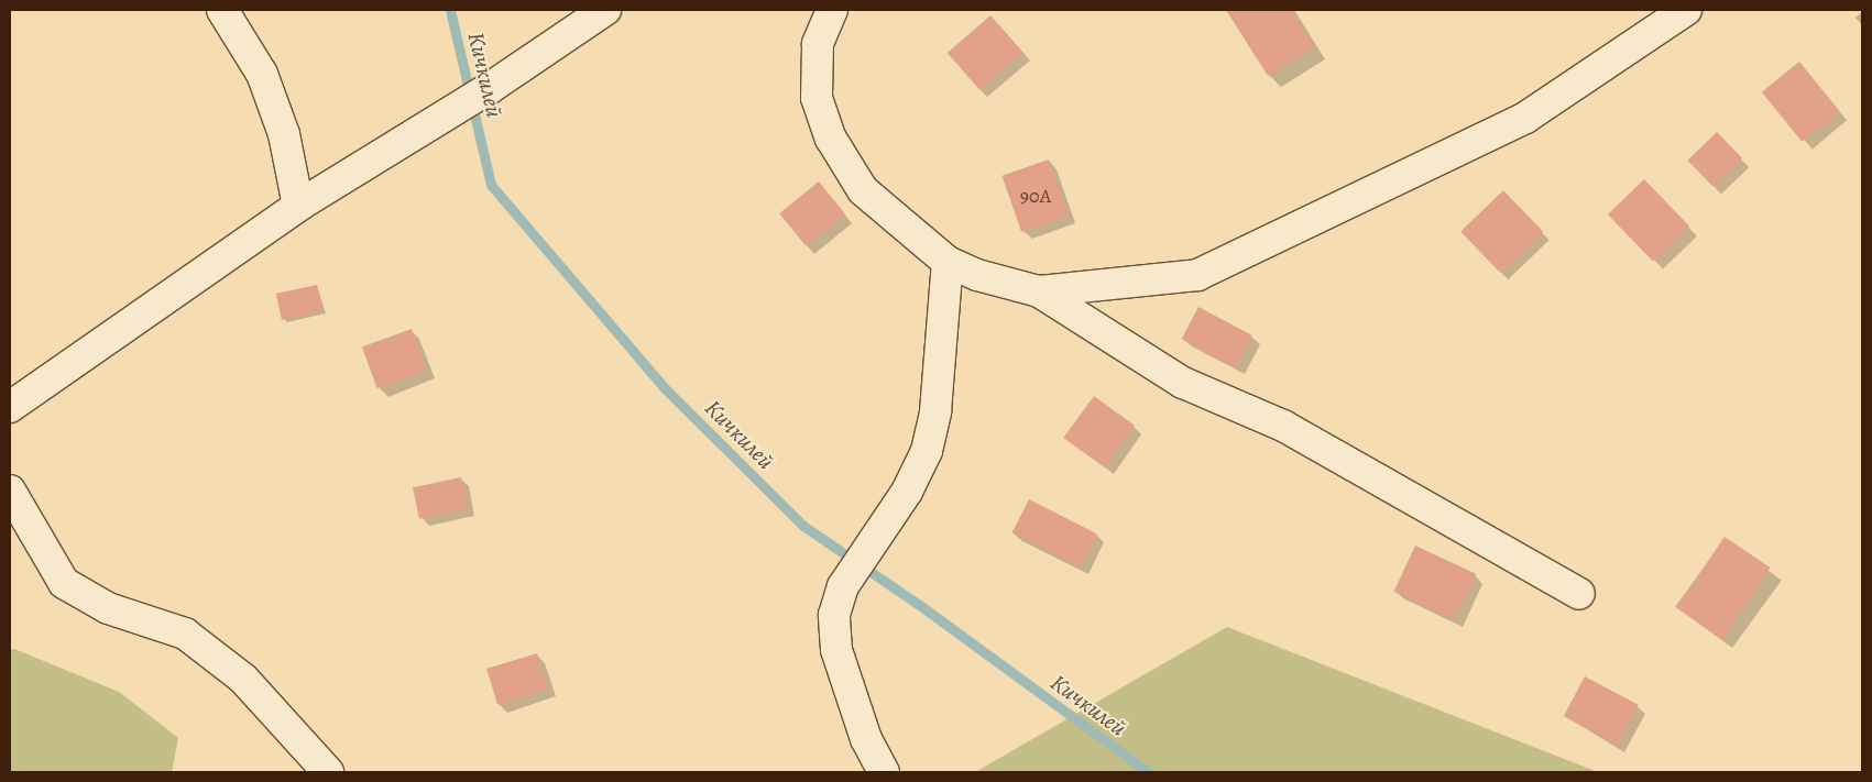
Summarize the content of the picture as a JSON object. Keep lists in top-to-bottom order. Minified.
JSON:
{"water":["Кичкилей"],"house_numbers":["90А"]}
